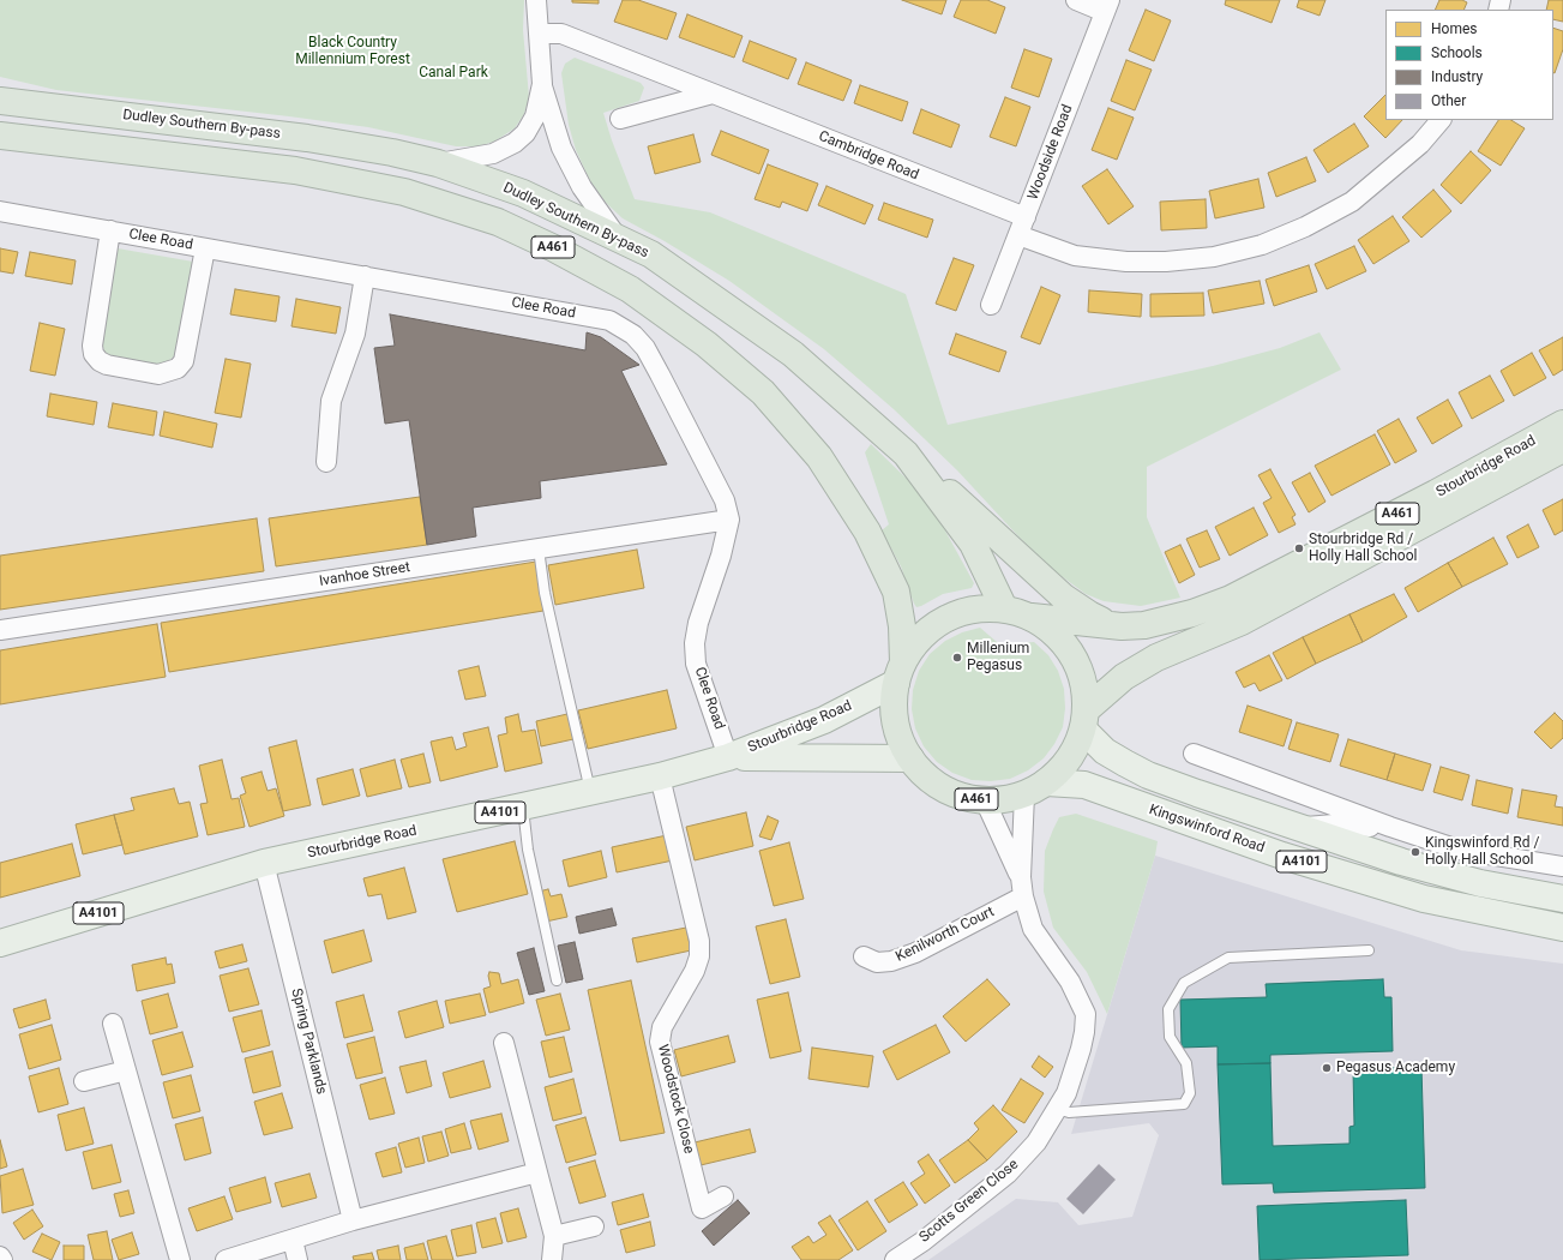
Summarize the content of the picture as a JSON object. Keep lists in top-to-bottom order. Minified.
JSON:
{"streets":{"highway":["Dudley Southern By-pass","A461","Stourbridge Road"],"main road":["A4101","Kingswinford Road"],"street":["Woodside Road","Cambridge Road","Clee Road","Ivanhoe Street","Kenilworth Court","Spring Parklands","Woodstock Close","Scotts Green Close"]},"crossings":[["Dudley Southern By-pass","A461"],["Woodside Road","Cambridge Road"],["Clee Road","Stourbridge Road"],["Clee Road","Ivanhoe Street"],["A461","Stourbridge Road"],["A461","A4101"],["A461","Kingswinford Road"],["A461","Scotts Green Close"],["Stourbridge Road","A4101"],["Stourbridge Road","Spring Parklands"],["Stourbridge Road","Woodstock Close"],["Kingswinford Road","Scotts Green Close"],["Kenilworth Court","Scotts Green Close"]],"parks":["Black Country Millennium Forest","Canal Park"],"places":["Stourbridge Rd / Holly Hall School","Millenium Pegasus","Kingswinford Rd / Holly Hall School","Pegasus Academy"],"legend":["Homes","Schools","Industry","Other"]}
